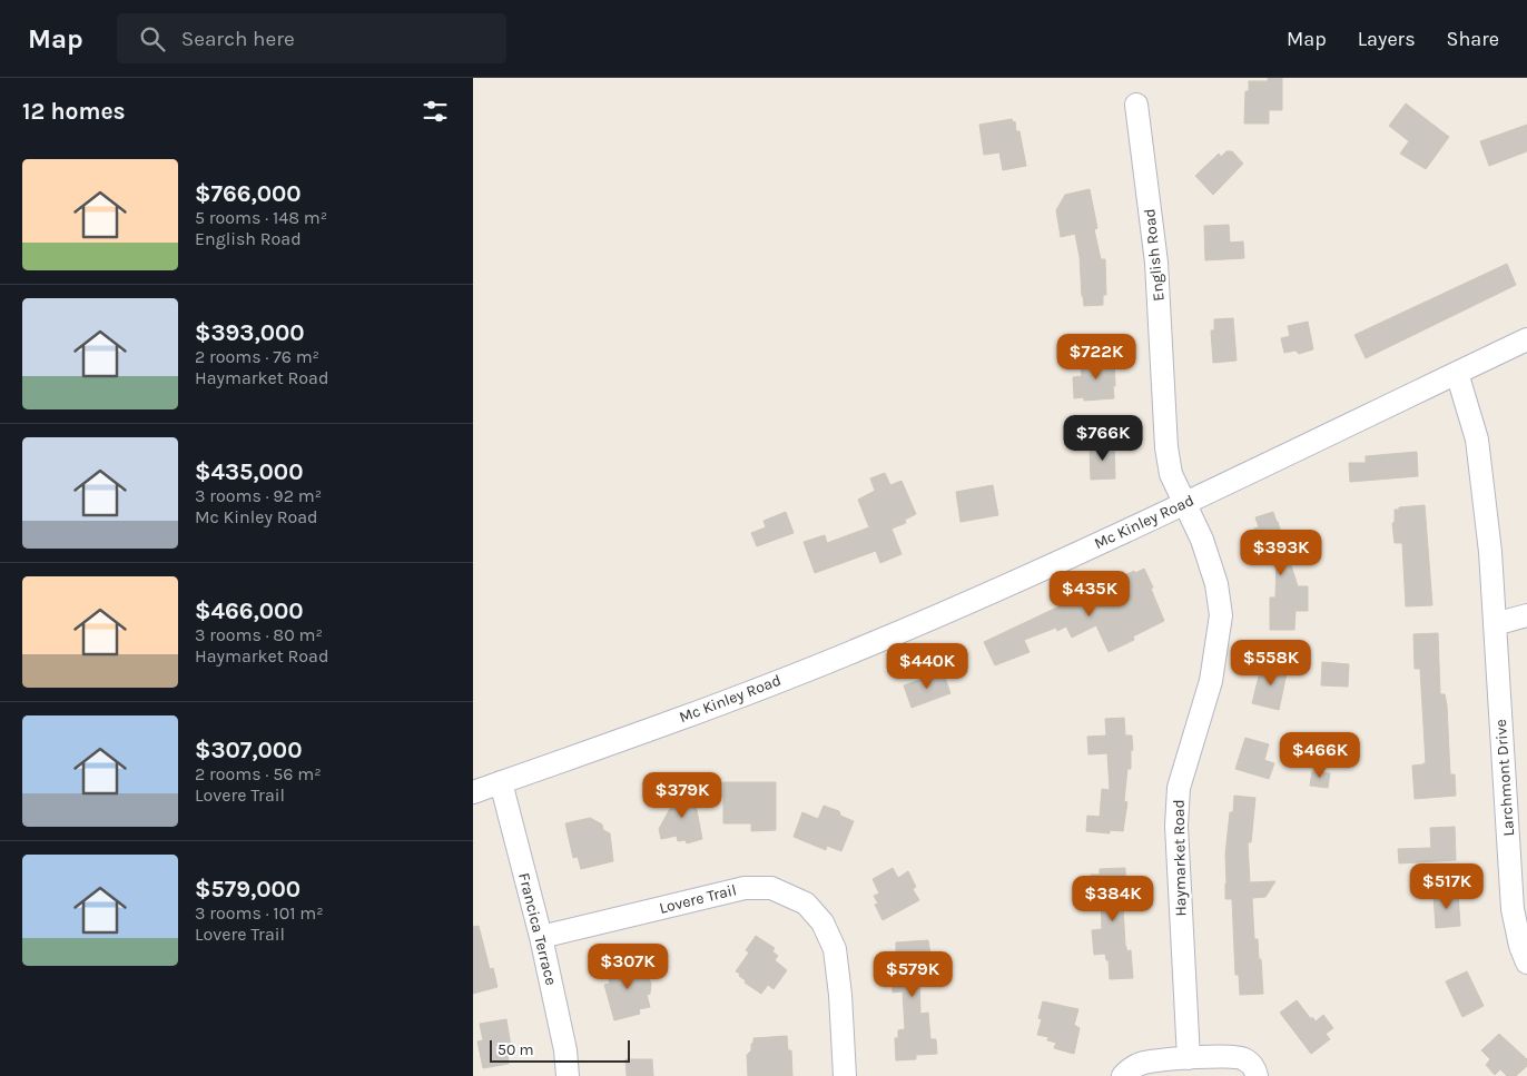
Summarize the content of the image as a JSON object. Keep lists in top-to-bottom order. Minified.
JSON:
{"streets":{"street":["English Road","Mc Kinley Road","Larchmont Drive","Haymarket Road","Lovere Trail","Francica Terrace"]},"crossings":[["English Road","Mc Kinley Road"],["English Road","Haymarket Road"],["Mc Kinley Road","Larchmont Drive"],["Mc Kinley Road","Haymarket Road"],["Mc Kinley Road","Francica Terrace"],["Lovere Trail","Francica Terrace"]],"scale_bar":"50 m","page":{"header":"Map","search":"Search here","nav":["Map","Layers","Share"],"heading":"12 homes","list":[{"name":"$766,000","note":"5 rooms · 148 m² · English Road"},{"name":"$393,000","note":"2 rooms · 76 m² · Haymarket Road"},{"name":"$435,000","note":"3 rooms · 92 m² · Mc Kinley Road"},{"name":"$466,000","note":"3 rooms · 80 m² · Haymarket Road"},{"name":"$307,000","note":"2 rooms · 56 m² · Lovere Trail"},{"name":"$579,000","note":"3 rooms · 101 m² · Lovere Trail"}],"price":["$722K","$766K","$393K","$435K","$558K","$440K","$466K","$379K","$517K","$384K","$307K","$579K"],"scale":"50 m"}}
